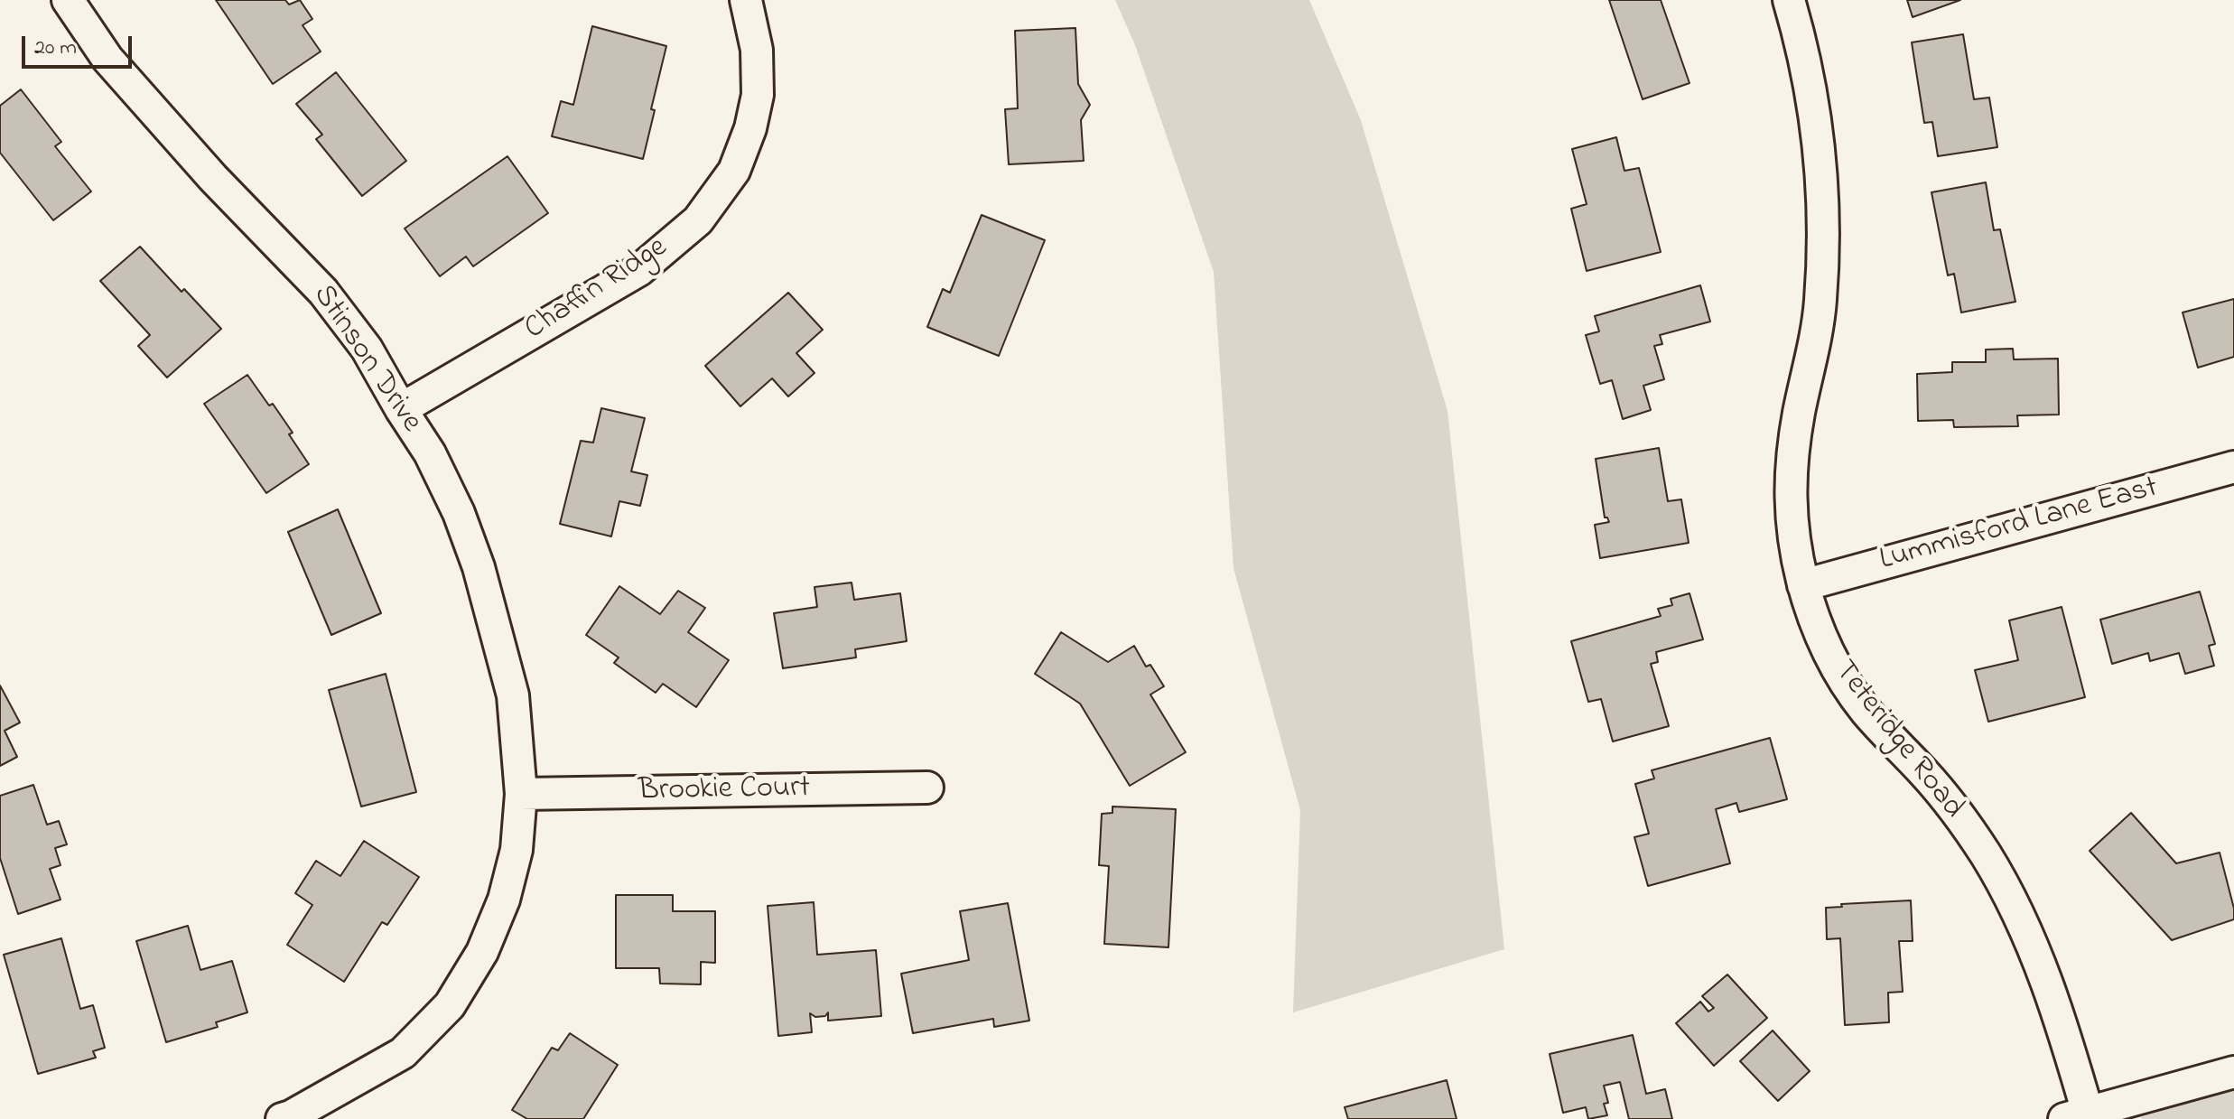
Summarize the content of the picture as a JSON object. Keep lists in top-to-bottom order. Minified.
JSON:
{"streets":{"street":["Chaffin Ridge","Stinson Drive","Lummisford Lane East","Teteridge Road","Brookie Court"]},"crossings":[["Chaffin Ridge","Stinson Drive"],["Stinson Drive","Brookie Court"],["Lummisford Lane East","Teteridge Road"]],"scale_bar":"20 m"}
